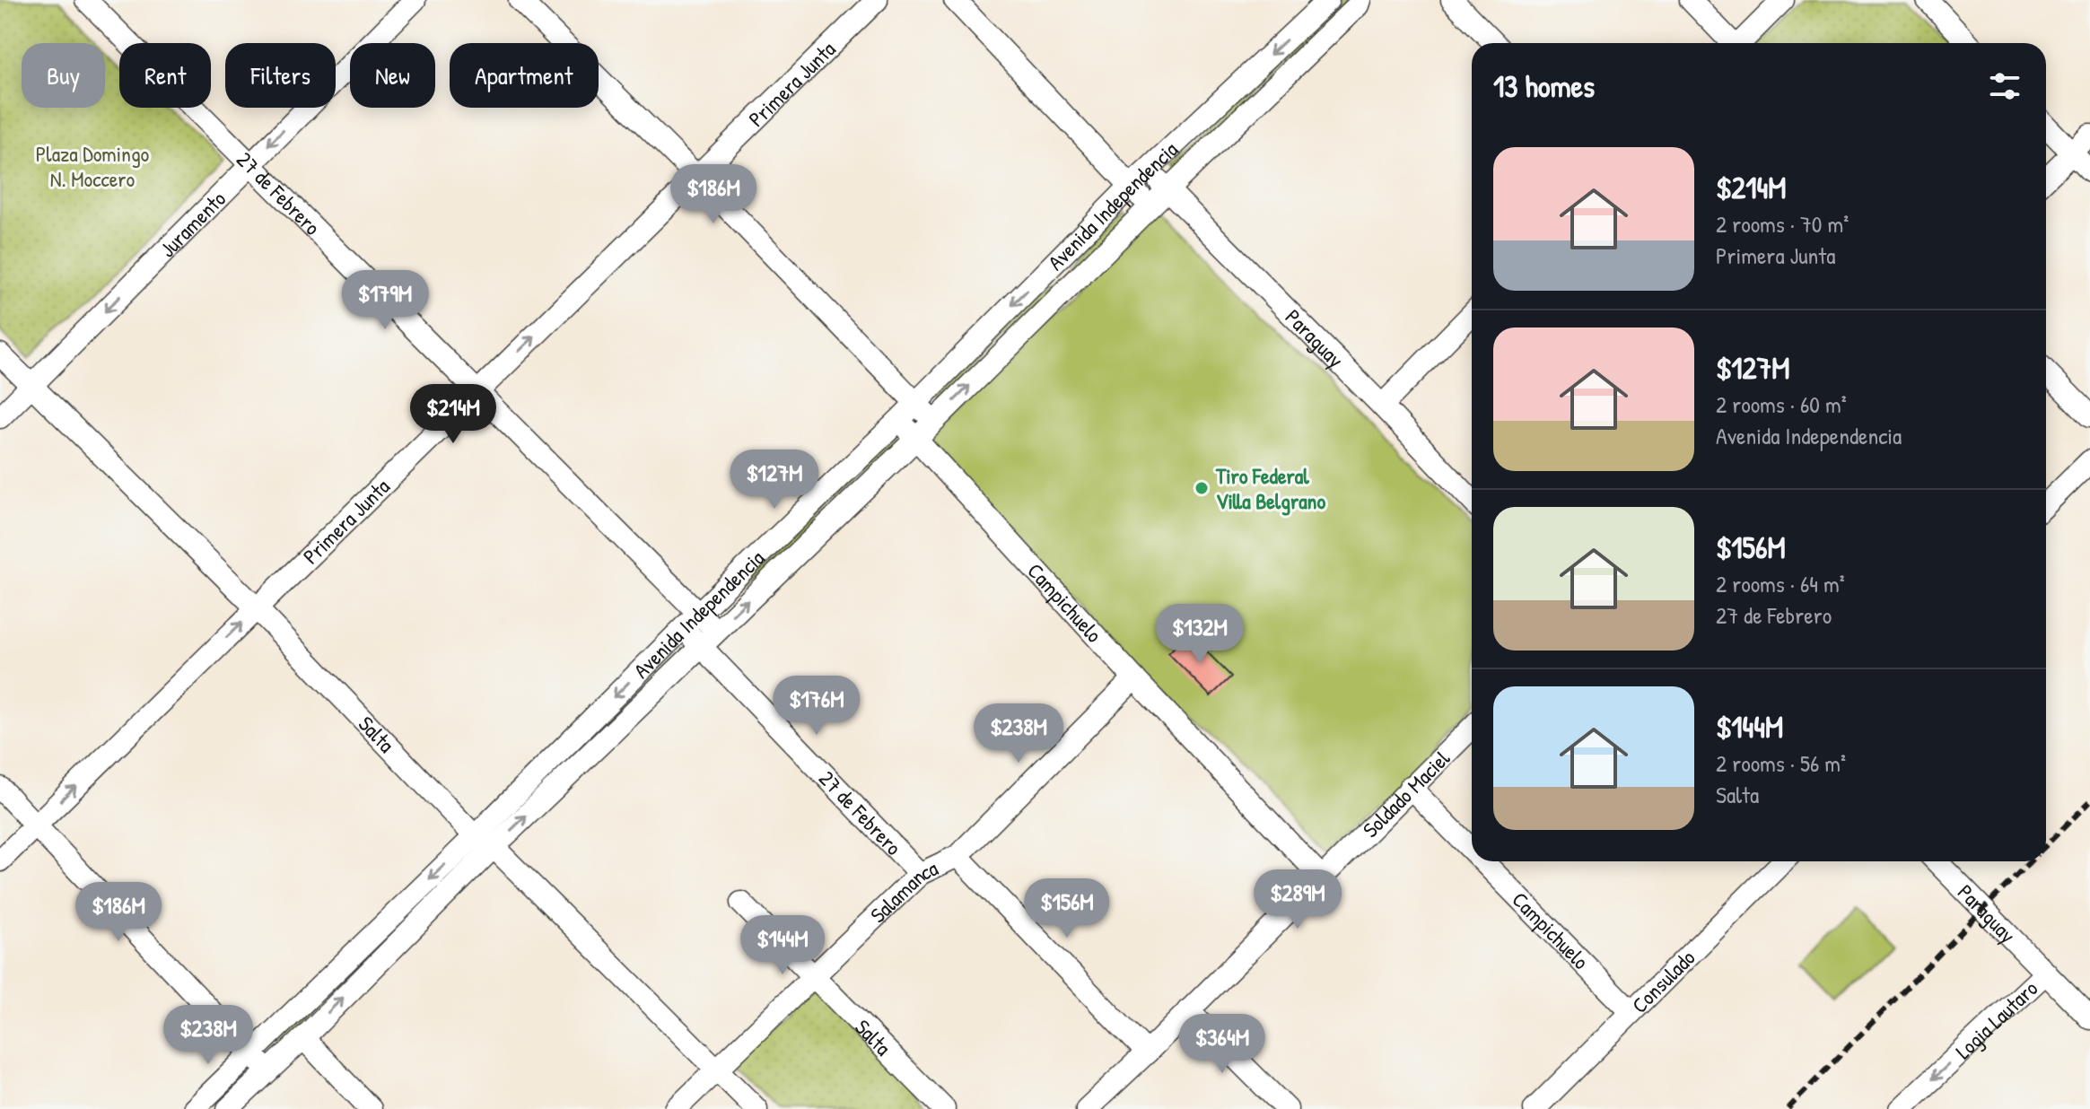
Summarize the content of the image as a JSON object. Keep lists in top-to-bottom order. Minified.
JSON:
{"streets":{"street":["Primera Junta","27 de Febrero","Avenida Independencia","Juramento","Paraguay","Campichuelo","Salta","Soldado Maciel","Salamanca","Consulado","Logia Lautaro"]},"crossings":[["Primera Junta","27 de Febrero"],["Primera Junta","Salta"],["27 de Febrero","Avenida Independencia"],["27 de Febrero","Juramento"],["27 de Febrero","Salamanca"],["Avenida Independencia","Paraguay"],["Avenida Independencia","Campichuelo"],["Avenida Independencia","Salta"],["Juramento","Salta"],["Paraguay","Logia Lautaro"],["Campichuelo","Soldado Maciel"],["Campichuelo","Salamanca"],["Campichuelo","Consulado"],["Salta","Salamanca"]],"one_way":["Primera Junta","Juramento","Logia Lautaro"],"parks":["Plaza Domingo N. Moccero"],"places":["Tiro Federal Villa Belgrano"],"page":{"chip":["Buy","Rent","Filters","New","Apartment"],"heading":"13 homes","list":[{"name":"$214M","note":"2 rooms · 70 m² · Primera Junta"},{"name":"$127M","note":"2 rooms · 60 m² · Avenida Independencia"},{"name":"$156M","note":"2 rooms · 64 m² · 27 de Febrero"},{"name":"$144M","note":"2 rooms · 56 m² · Salta"}],"price":["$186M","$179M","$214M","$127M","$132M","$176M","$238M","$289M","$156M","$186M","$144M","$238M","$364M"]}}
